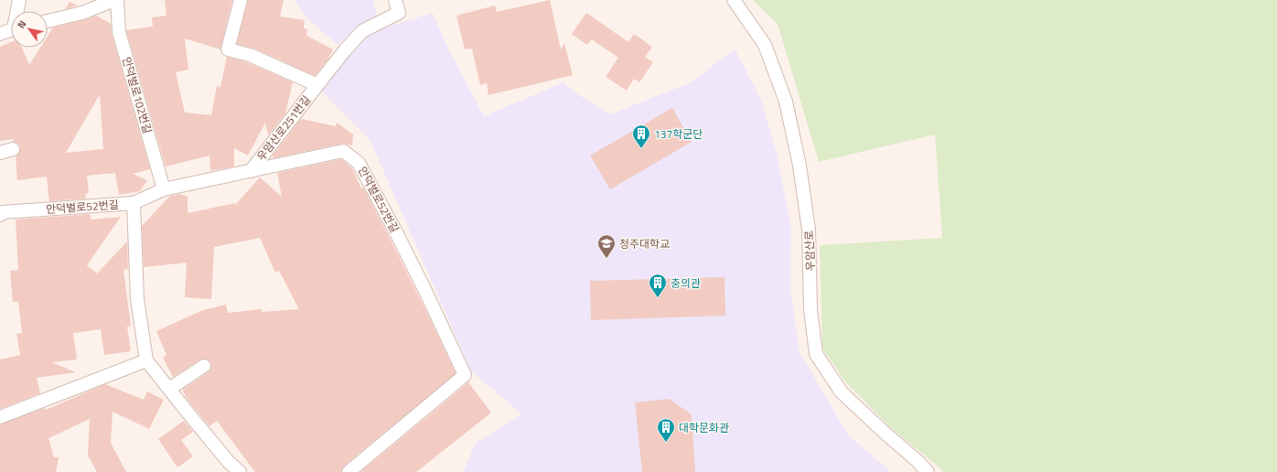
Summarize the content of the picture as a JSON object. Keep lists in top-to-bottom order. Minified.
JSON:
{"streets":{"street":["안덕벌로102번길","우암산로251번길","안덕벌로52번길","우암산로"]},"crossings":[["안덕벌로102번길","안덕벌로52번길"],["우암산로251번길","안덕벌로52번길"]],"places":{"building":["137학군단","충의관","대학문화관"],"school or university":["청주대학교"]},"north":"top left"}
